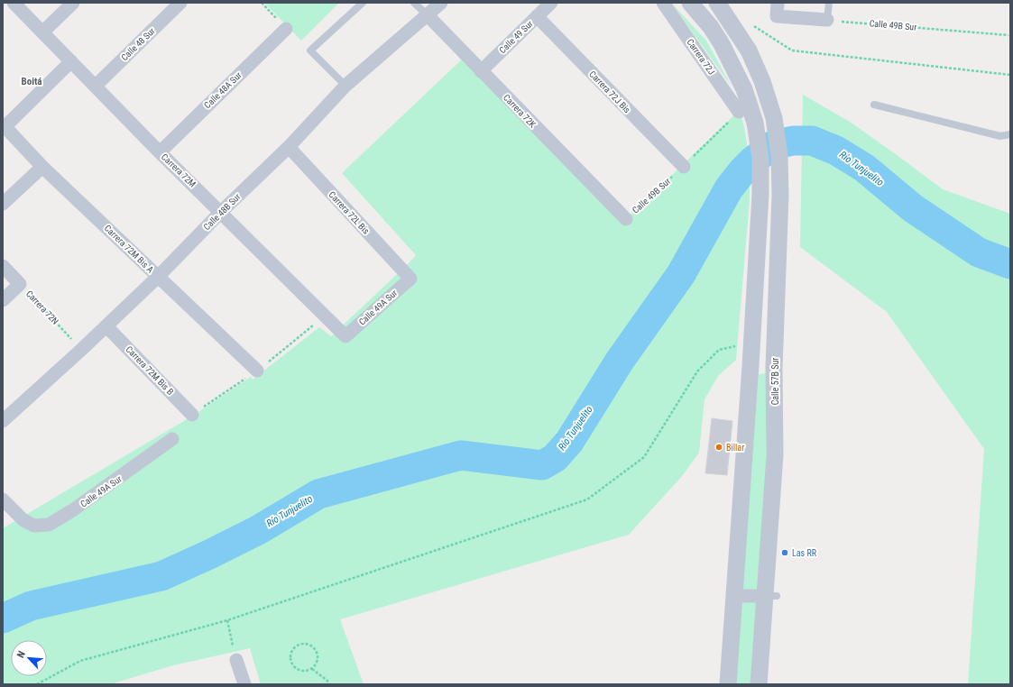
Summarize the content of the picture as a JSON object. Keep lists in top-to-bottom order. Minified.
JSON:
{"streets":{"street":["Calle 49 Sur","Calle 48 Sur","Carrera 72J","Calle 48A Sur","Carrera 72J Bis","Carrera 72K","Carrera 72M","Calle 48B Sur","Carrera 72L Bis","Carrera 72M Bis A","Carrera 72N","Calle 49A Sur","Carrera 72M Bis B","Calle 57B Sur"],"path":["Calle 49B Sur"]},"crossings":[["Calle 49B Sur","Carrera 72J"],["Calle 49B Sur","Carrera 72J Bis"],["Calle 49B Sur","Carrera 72K"],["Calle 49 Sur","Carrera 72J Bis"],["Calle 49 Sur","Carrera 72K"],["Calle 48 Sur","Carrera 72M"],["Calle 48A Sur","Carrera 72M"],["Carrera 72K","Calle 48B Sur"],["Carrera 72M","Calle 48B Sur"],["Carrera 72M","Calle 49A Sur"],["Calle 48B Sur","Carrera 72L Bis"],["Calle 48B Sur","Carrera 72M Bis A"],["Calle 48B Sur","Carrera 72N"],["Calle 48B Sur","Carrera 72M Bis B"],["Carrera 72L Bis","Calle 49A Sur"]],"districts":["Boitá"],"water":["Río Tunjuelito"],"places":["Billar","Las RR"],"north":"top left"}
